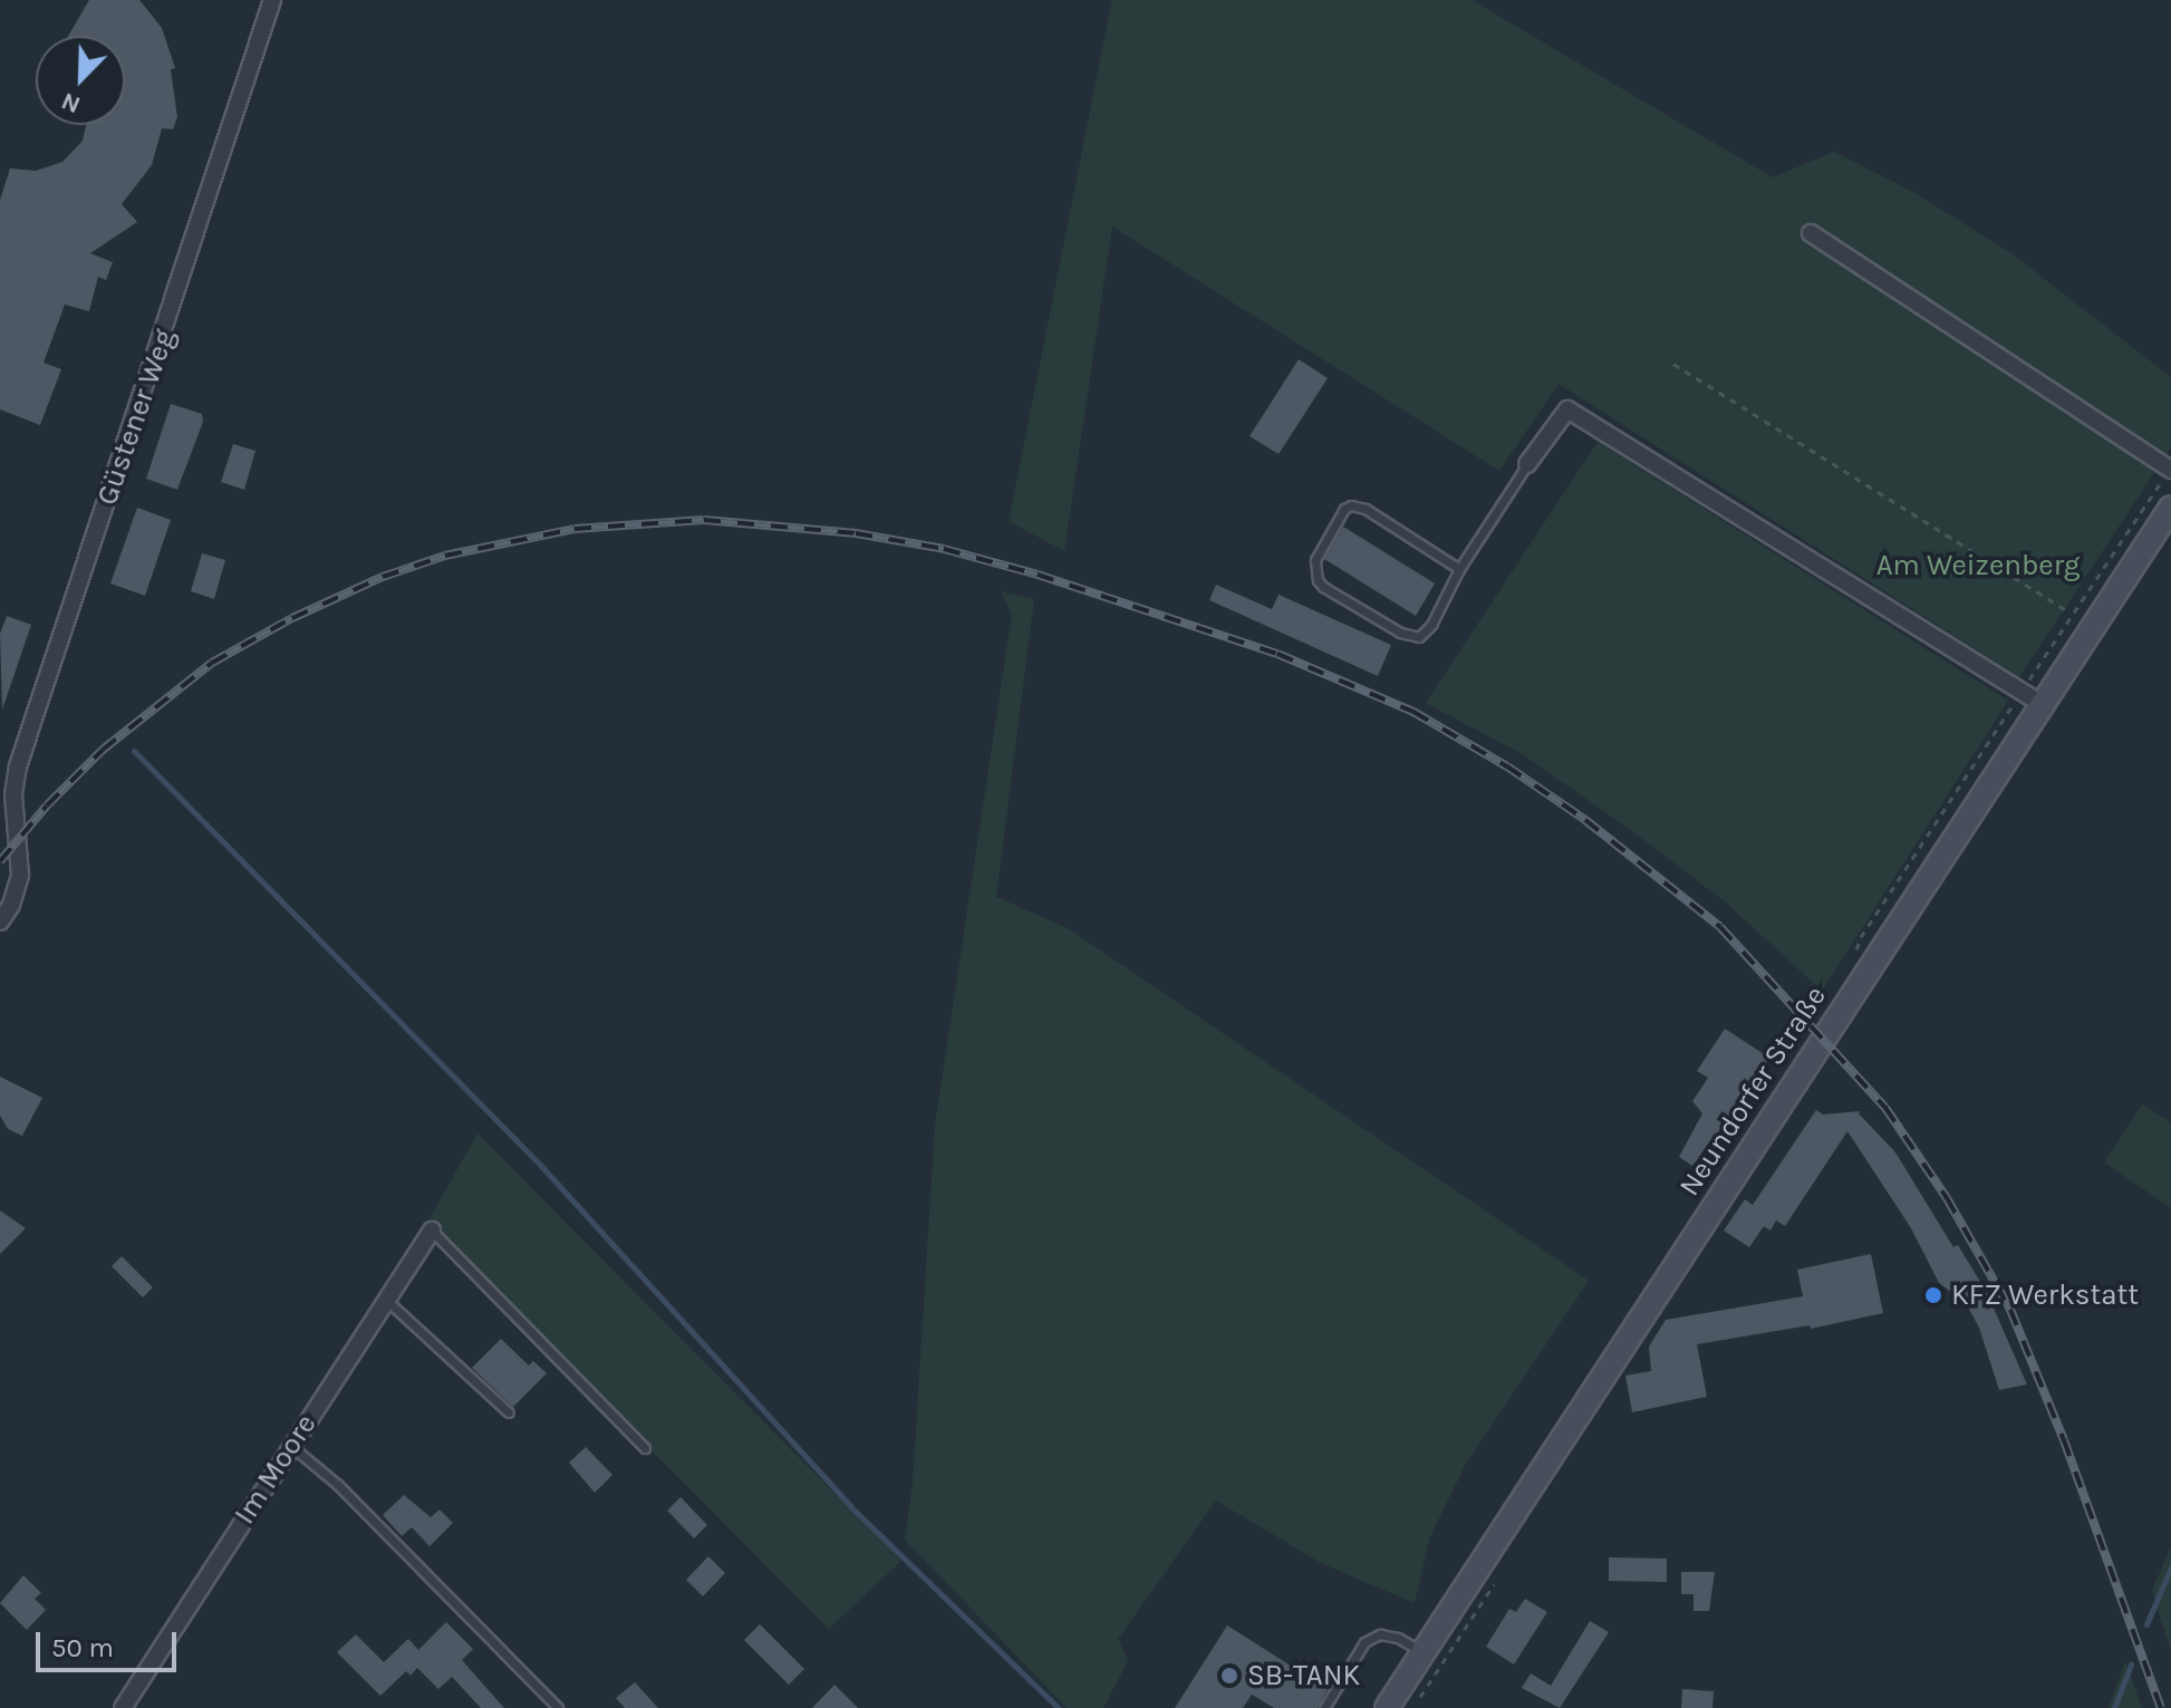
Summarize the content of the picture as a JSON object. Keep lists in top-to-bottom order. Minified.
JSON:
{"streets":{"main road":["Neundorfer Straße"],"street":["Güstener Weg","Im Moore"]},"parks":["Am Weizenberg"],"places":["KFZ Werkstatt","SB-TANK"],"scale_bar":"50 m","north":"bottom left"}
